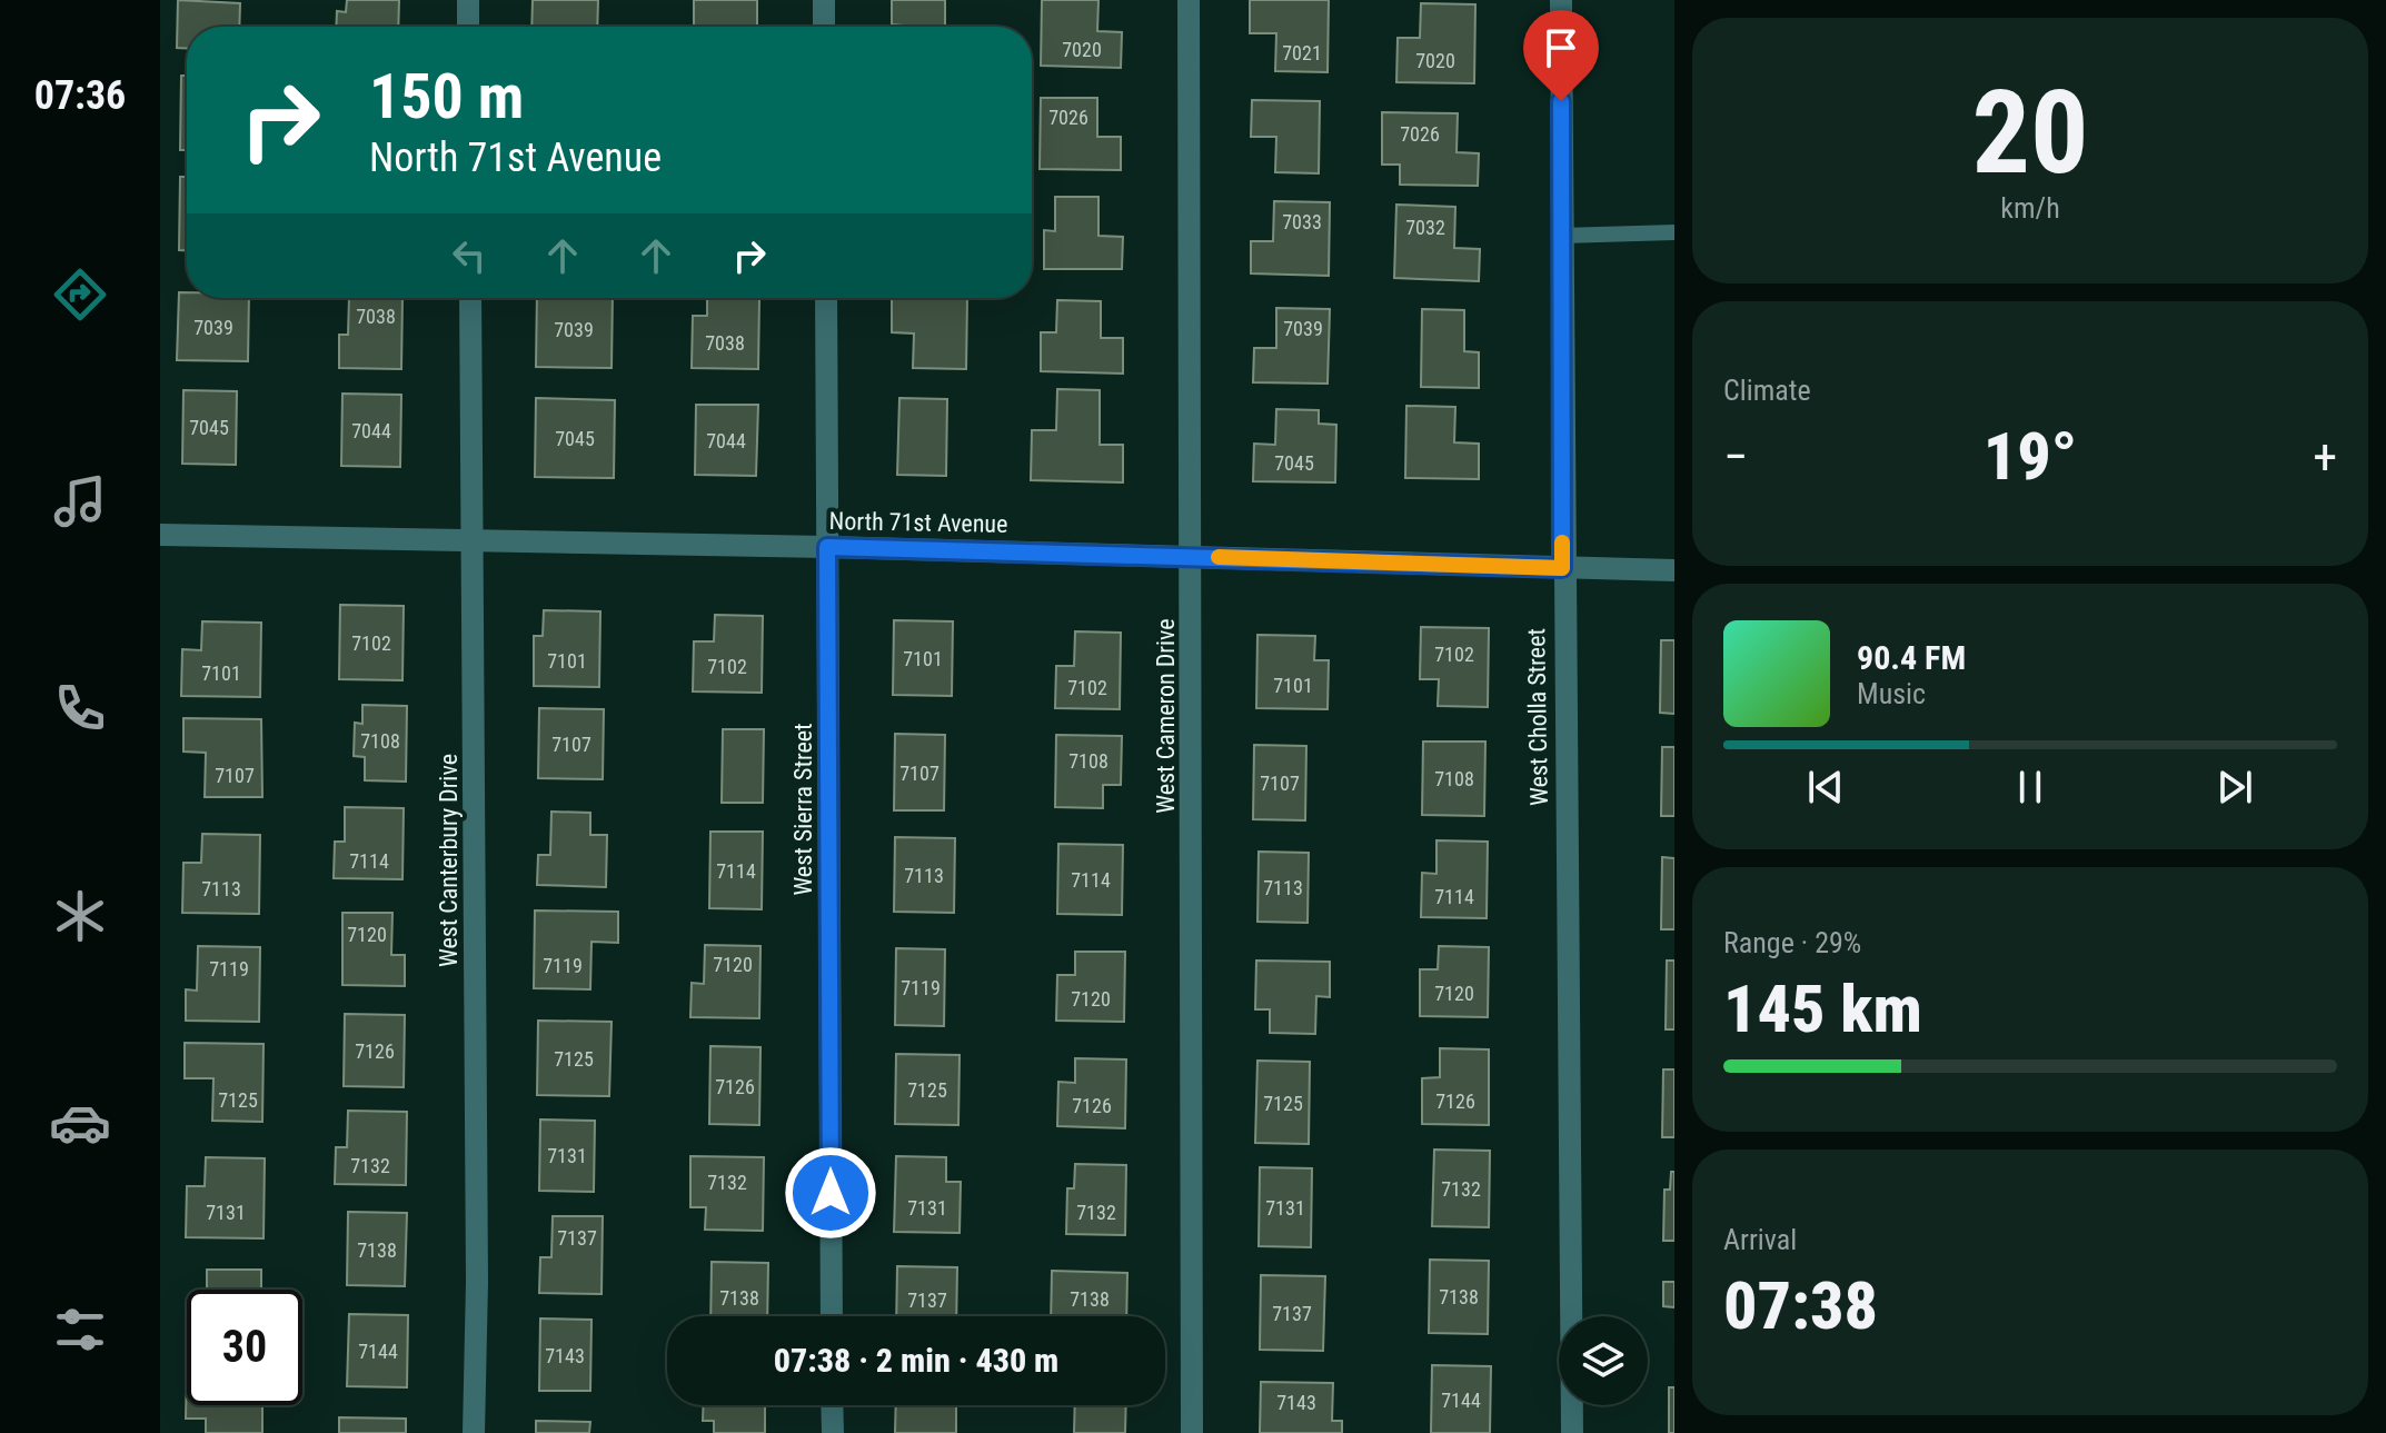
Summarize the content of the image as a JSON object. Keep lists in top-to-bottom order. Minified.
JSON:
{"streets":{"street":["North 71st Avenue","West Cameron Drive","West Cholla Street","West Sierra Street","West Canterbury Drive"]},"crossings":[["North 71st Avenue","West Cameron Drive"],["North 71st Avenue","West Cholla Street"],["North 71st Avenue","West Sierra Street"],["North 71st Avenue","West Canterbury Drive"]],"house_numbers":["7020","7021","7020","7026","7026","7033","7032","7038","7039","7039","7039","7038","7045","7044","7045","7044","7045","7102","7102","7101","7101","7102","7101","7101","7102","7108","7107","7108","7107","7107","7108","7107","7114","7114","7113","7114","7113","7113","7114","7120","7120","7119","7119","7119","7120","7120","7126","7125","7126","7125","7125","7126","7125","7126","7131","7132","7132","7132","7131","7131","7131","7132","7137","7138","7138","7138","7138","7137","7137","7144","7143","7144","7143"],"page":{"tabs":"07:36","tile":[["20","km/h"],"Climate",["Range · 29%","145 km"],["Arrival","07:38"]],"turn":["150 m","North 71st Avenue"],"heat":["−","19°","+"],"song":["90.4 FM","Music"],"limit":"30","trip":"07:38 · 2 min · 430 m"}}
